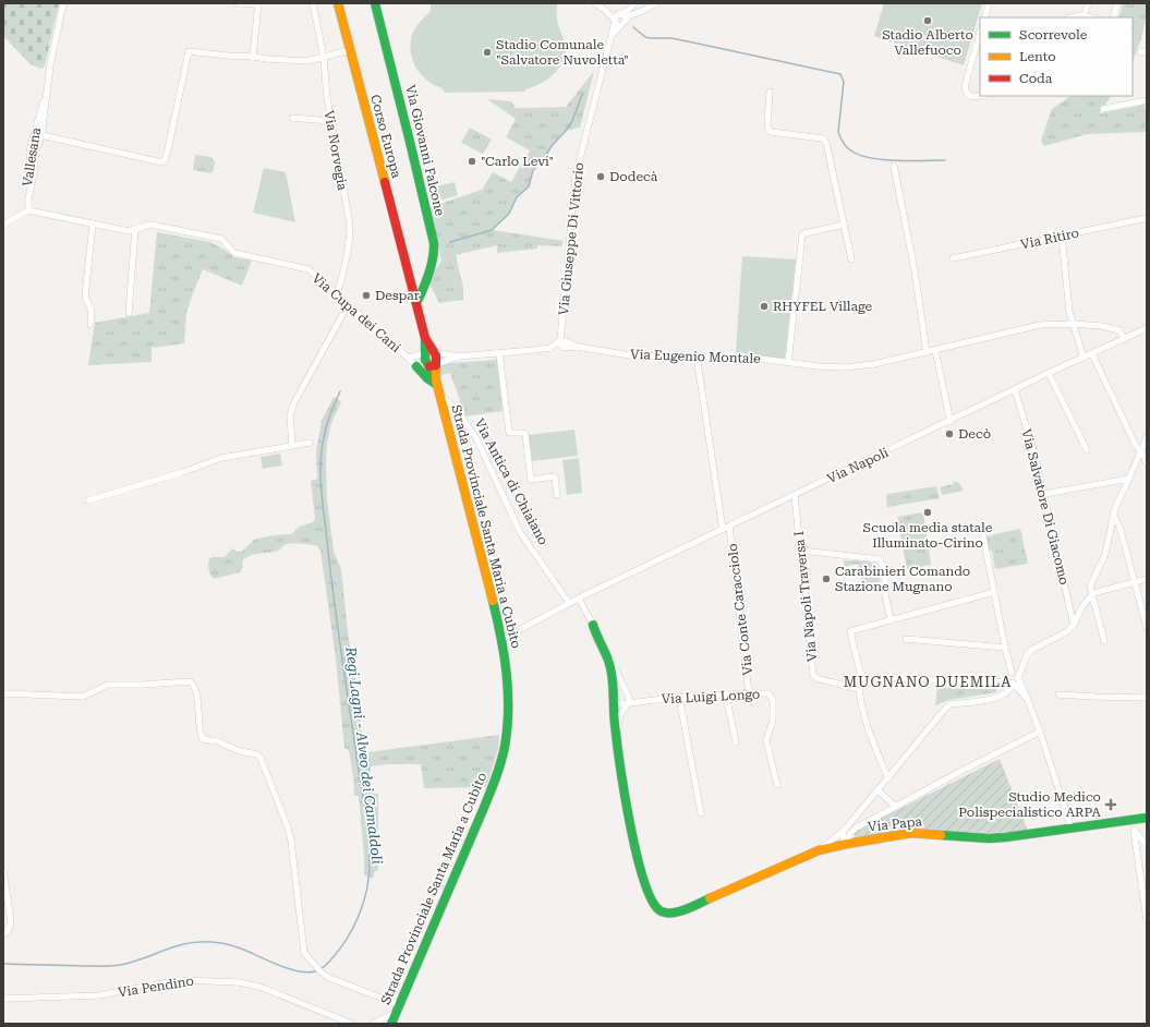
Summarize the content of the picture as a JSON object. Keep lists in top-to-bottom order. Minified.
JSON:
{"streets":{"main road":["Corso Europa","Via Giovanni Falcone","Strada Provinciale Santa Maria a Cubito","Via Papa"],"street":["Via Norvegia","Vallesana","Via Giuseppe Di Vittorio","Via Ritiro","Via Cupa dei Cani","Via Eugenio Montale","Via Napoli","Via Antica di Chiaiano","Via Salvatore Di Giacomo","Via Napoli Traversa I","Via Conte Caracciolo","Via Luigi Longo","Via Pendino"]},"crossings":[["Corso Europa","Via Giovanni Falcone"],["Corso Europa","Strada Provinciale Santa Maria a Cubito"],["Via Norvegia","Via Cupa dei Cani"],["Vallesana","Via Cupa dei Cani"],["Via Giuseppe Di Vittorio","Via Eugenio Montale"],["Via Eugenio Montale","Via Napoli"],["Via Eugenio Montale","Via Conte Caracciolo"],["Via Napoli","Via Antica di Chiaiano"],["Via Napoli","Via Salvatore Di Giacomo"],["Via Napoli","Strada Provinciale Santa Maria a Cubito"],["Via Napoli","Via Napoli Traversa I"],["Via Napoli","Via Conte Caracciolo"],["Via Antica di Chiaiano","Strada Provinciale Santa Maria a Cubito"],["Via Conte Caracciolo","Via Luigi Longo"]],"districts":["MUGNANO DUEMILA"],"water":["Regi Lagni - Alveo dei Camaldoli"],"places":{"other":["Stadio Alberto Vallefuoco","Stadio Comunale \"Salvatore Nuvoletta\"","\"Carlo Levi\"","Dodecà","Despar","RHYFEL Village","Decò","Scuola media statale Illuminato-Cirino","Carabinieri Comando Stazione Mugnano"],"health":["Studio Medico Polispecialistico ARPA"]},"legend":["Scorrevole","Lento","Coda"]}
